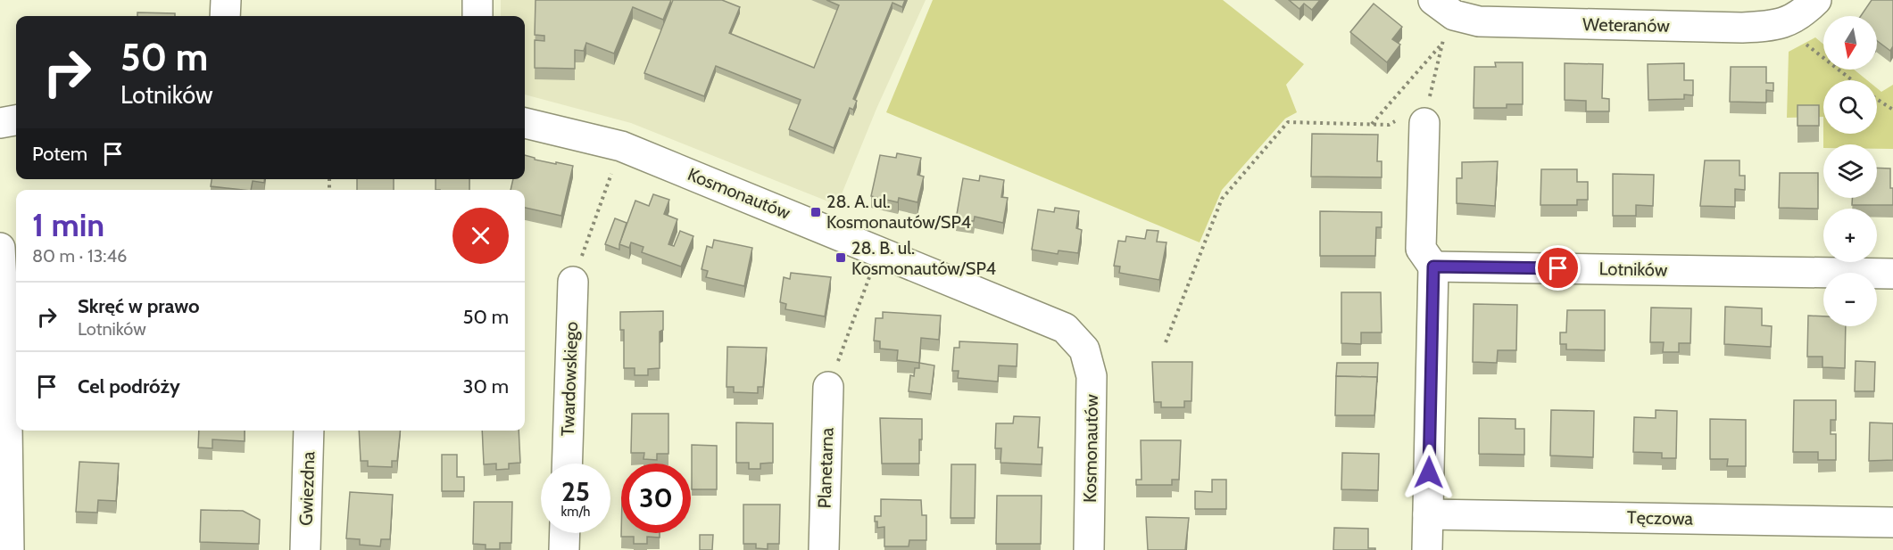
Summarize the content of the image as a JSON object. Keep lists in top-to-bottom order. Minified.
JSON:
{"streets":{"street":["Weteranów","Kosmonautów","Lotników","Twardowskiego","Planetarna","Gwiezdna","Tęczowa"]},"places":{"transit":["28. A. ul. Kosmonautów/SP4","28. B. ul. Kosmonautów/SP4"]},"north":"bottom","page":{"map_buttons":["+","−"],"turn":["50 m","Lotników"],"then":"Potem","heading":["1 min","80 m · 13:46"],"list":[{"name":"Skręć w prawo","note":"Lotników","value":"50 m"},{"name":"Cel podróży","value":"30 m"}],"speed":"25 km/h","limit":"30"}}
